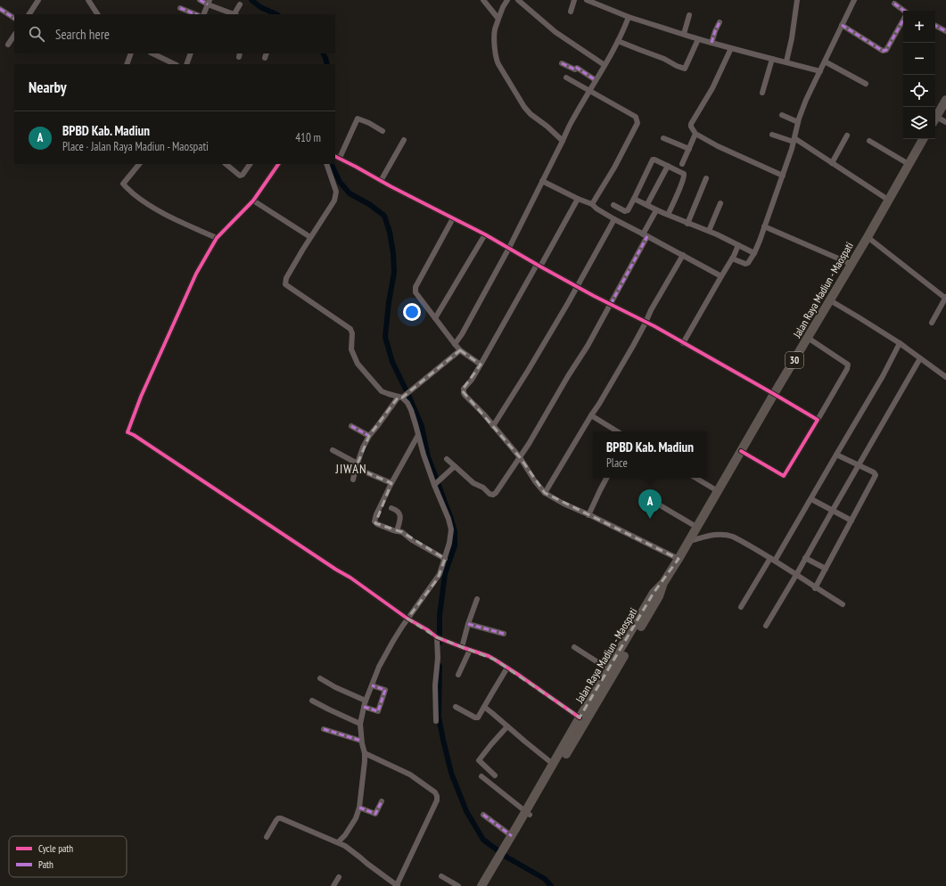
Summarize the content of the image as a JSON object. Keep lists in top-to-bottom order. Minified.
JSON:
{"streets":{"highway":["Jalan Raya Madiun - Maospati","30"]},"districts":["JIWAN"],"legend":["Cycle path","Path"],"page":{"map_buttons":["+","−"],"search":"Search here","heading":"Nearby","list":[{"mark":"A","name":"BPBD Kab. Madiun","note":"Place · Jalan Raya Madiun - Maospati","value":"410 m"}],"popup":["BPBD Kab. Madiun","Place"],"pins":"A"}}
